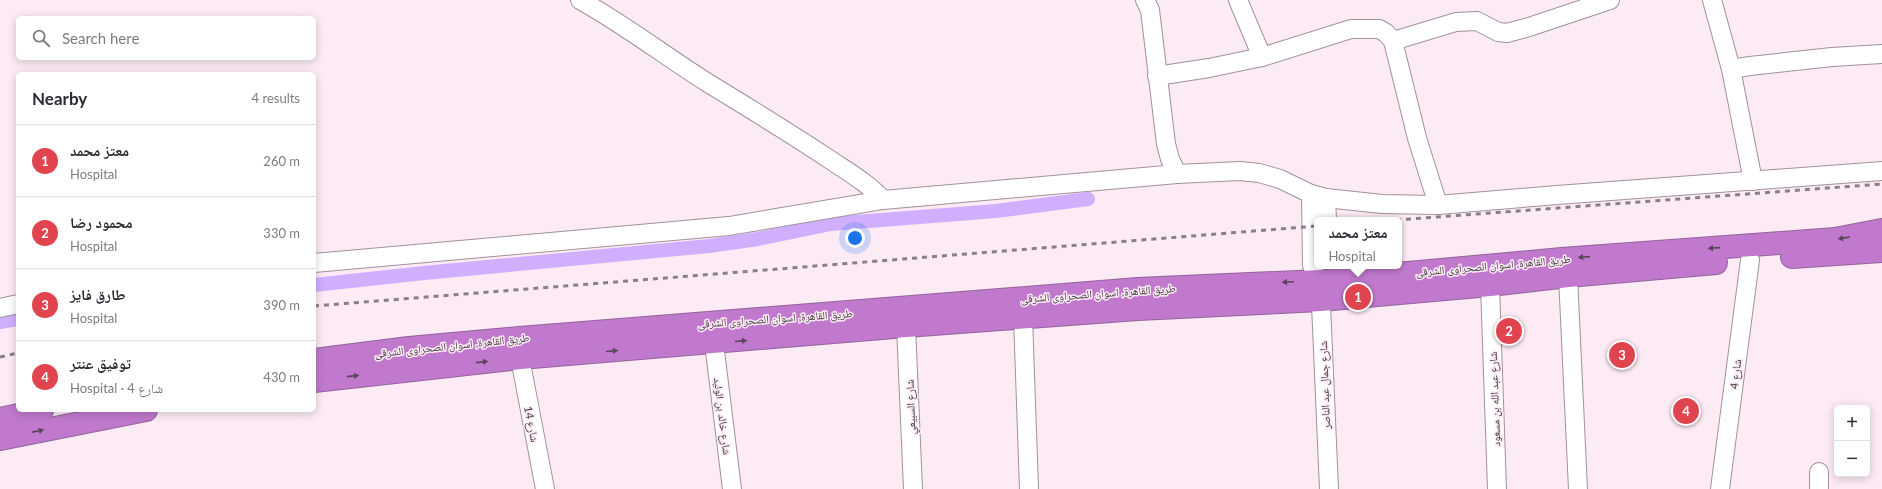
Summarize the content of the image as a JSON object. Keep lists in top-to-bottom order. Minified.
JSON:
{"streets":{"highway":["طريق القاهرة, اسوان الصحراوى الشرقى"],"street":["شارع 4","شارع جمال عبد الناصر","شارع عبد الله بن مسعود","شارع السبيعي","شارع خالد بن الوليد","شارع 14"]},"crossings":[["طريق القاهرة, اسوان الصحراوى الشرقى","شارع 4"],["طريق القاهرة, اسوان الصحراوى الشرقى","شارع جمال عبد الناصر"],["طريق القاهرة, اسوان الصحراوى الشرقى","شارع عبد الله بن مسعود"],["طريق القاهرة, اسوان الصحراوى الشرقى","شارع السبيعي"],["طريق القاهرة, اسوان الصحراوى الشرقى","شارع خالد بن الوليد"],["طريق القاهرة, اسوان الصحراوى الشرقى","شارع 14"]],"page":{"search":"Search here","heading":["Nearby","4 results"],"list":[{"mark":"1","name":"معتز محمد","note":"Hospital","value":"260 m"},{"mark":"2","name":"محمود رضا","note":"Hospital","value":"330 m"},{"mark":"3","name":"طارق فايز","note":"Hospital","value":"390 m"},{"mark":"4","name":"توفيق عنتر","note":"Hospital · شارع 4","value":"430 m"}],"popup":["معتز محمد","Hospital"],"pins":["1","2","3","4"],"map_buttons":["+","−"]}}
